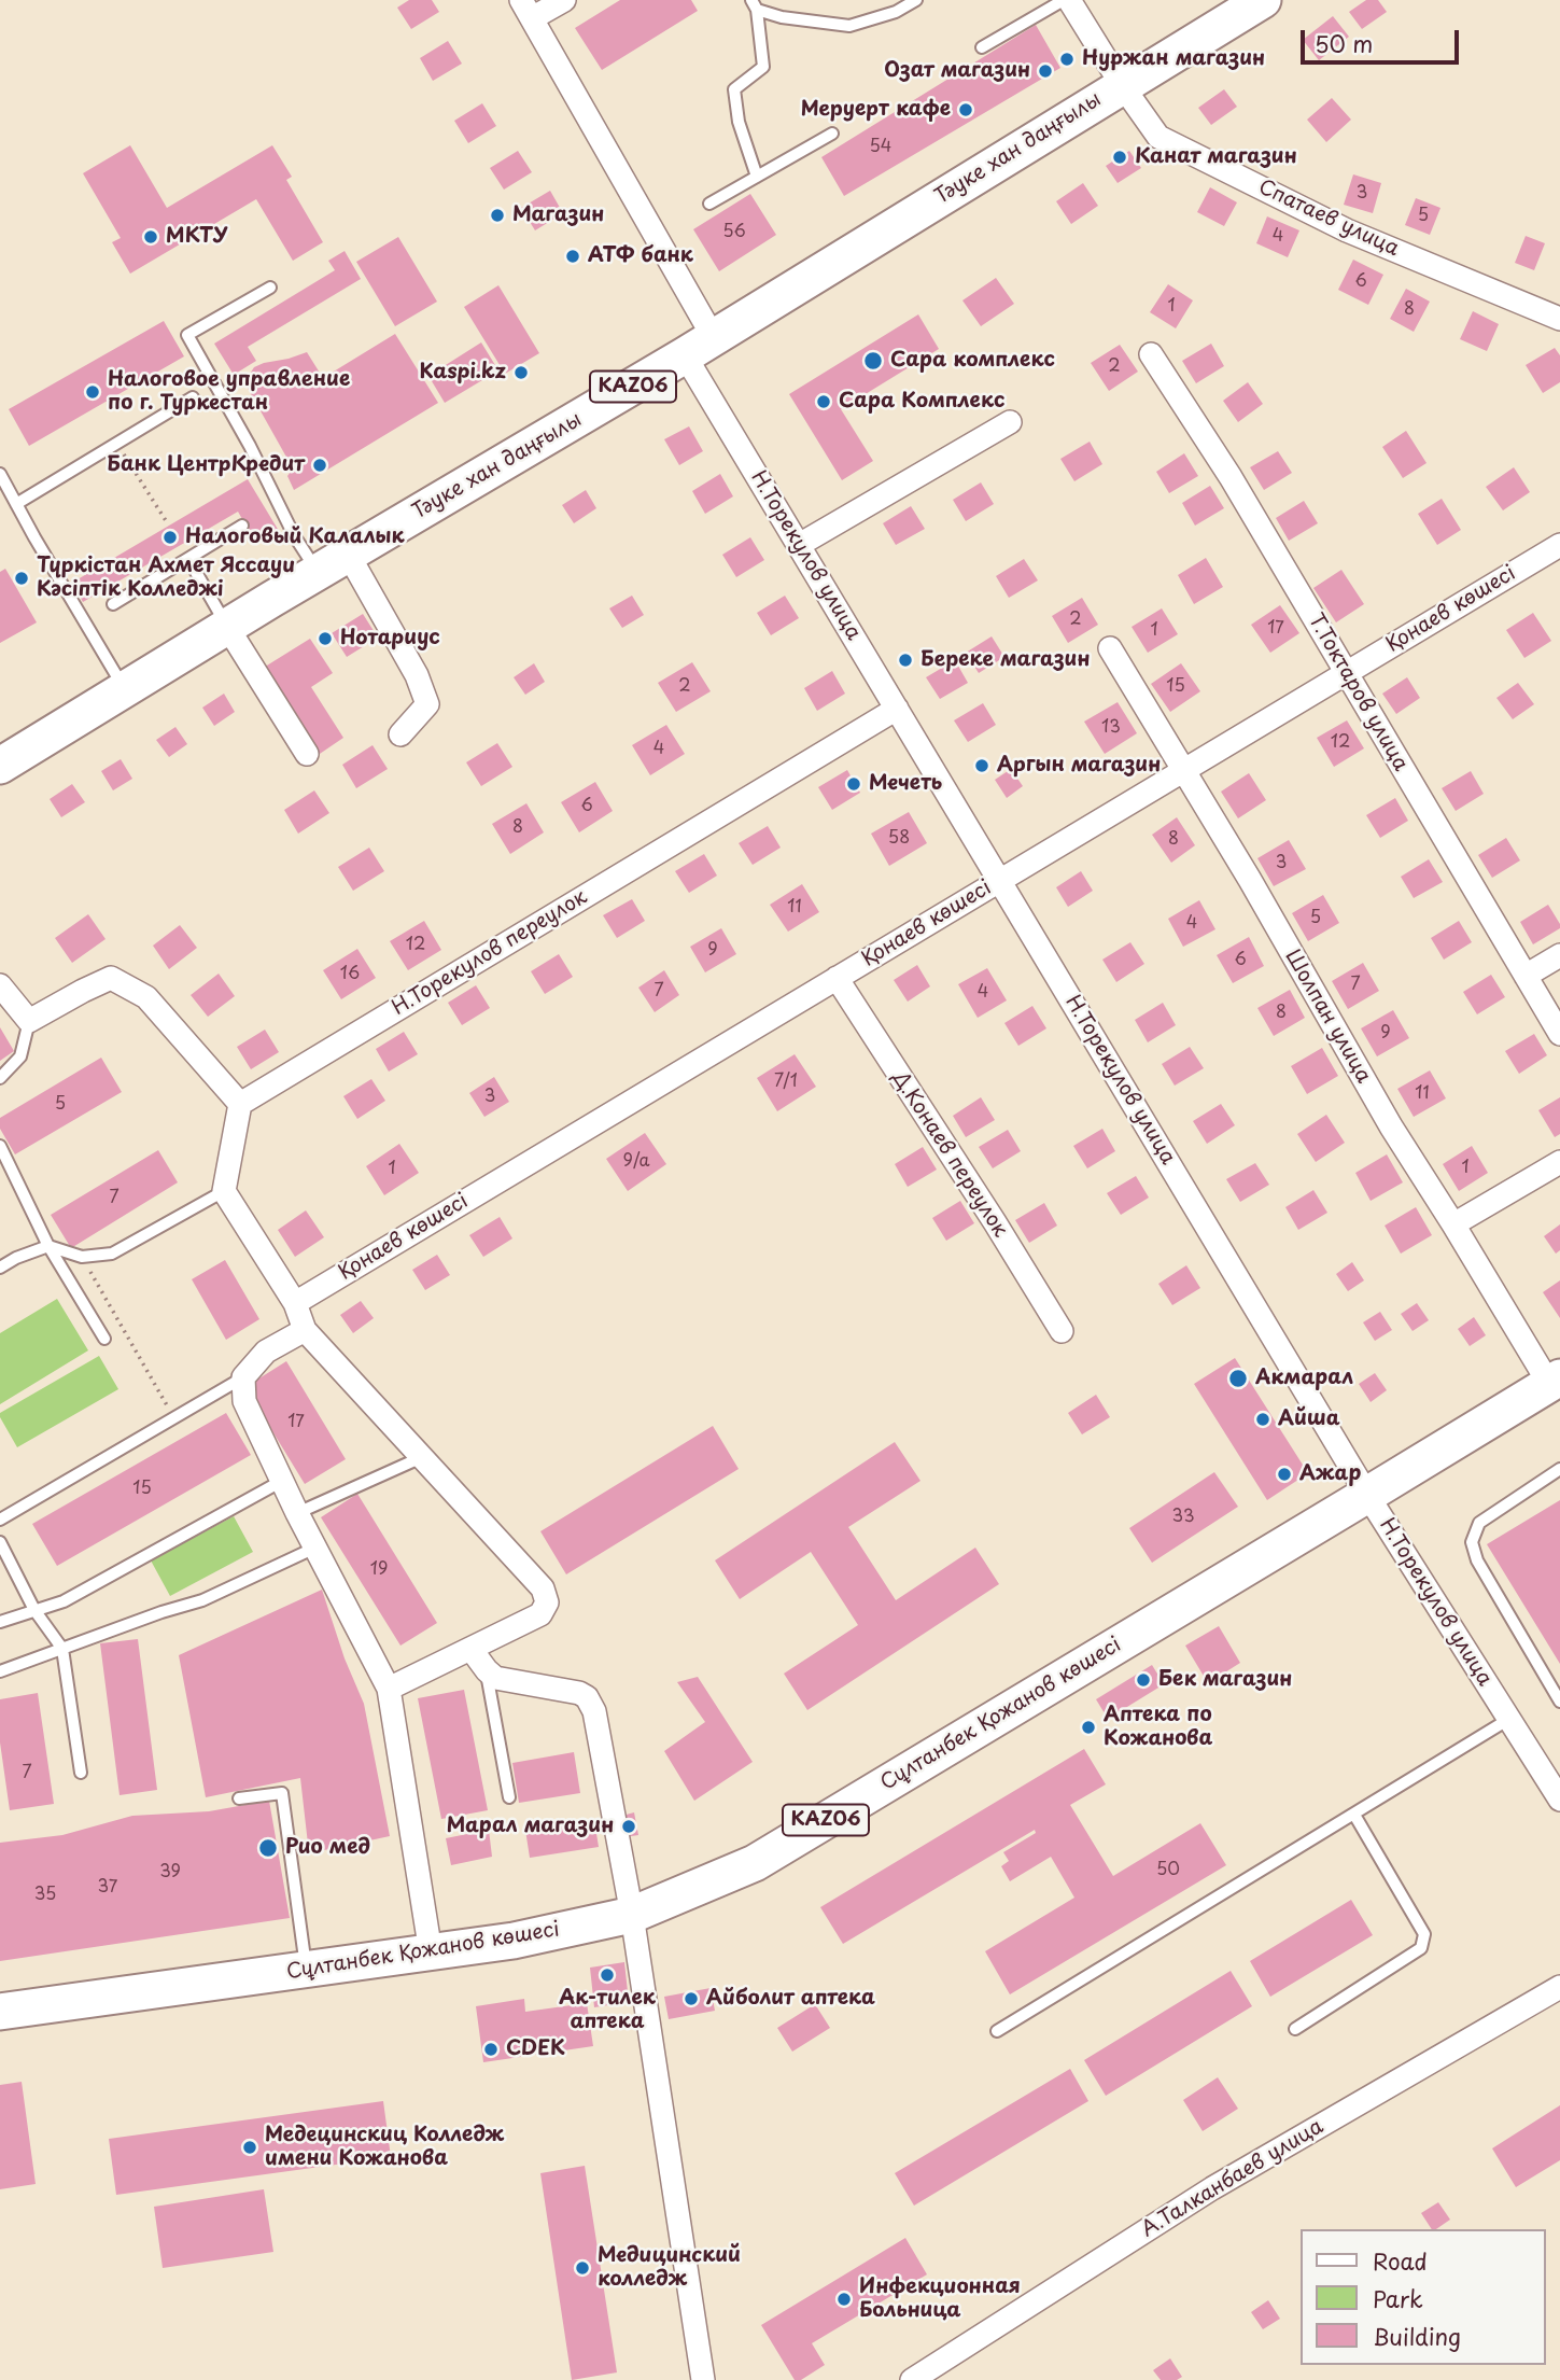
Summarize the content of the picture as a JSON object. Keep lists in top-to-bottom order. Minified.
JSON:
{"streets":{"main road":["Тәуке хан даңғылы","KАZ06","Сұлтанбек Қожанов көшесі"],"street":["Спатаев улица","Н.Торекулов улица","Қонаев көшесі","Т.Токтаров улица","Н.Торекулов переулок","Шолпан улица","Д.Конаев переулок","А.Талканбаев улица"]},"crossings":[["Тәуке хан даңғылы","Спатаев улица"],["Тәуке хан даңғылы","Н.Торекулов улица"],["Н.Торекулов улица","Қонаев көшесі"],["Н.Торекулов улица","Н.Торекулов переулок"],["Н.Торекулов улица","Сұлтанбек Қожанов көшесі"],["Қонаев көшесі","Т.Токтаров улица"],["Қонаев көшесі","Шолпан улица"],["Қонаев көшесі","Д.Конаев переулок"],["Шолпан улица","Сұлтанбек Қожанов көшесі"]],"places":["Нуржан магазин","Озат магазин","Меруерт кафе","Канат магазин","Магазин","МКТУ","АТФ банк","Сара комплекс","Kaspi.kz","Налоговое управление по г. Туркестан","Сара Комплекс","Банк ЦентрКредит","Налоговый Калалык","Түркістан Ахмет Яссауи Кәсіптік Колледжі","Нотариус","Береке магазин","Аргын магазин","Мечеть","Акмарал","Айша","Ажар","Бек магазин","Аптека по Кожанова","Марал магазин","Рио мед","Ак-тилек аптека","Айболит аптека","CDEK","Медецинскиц Колледж имени Кожанова","Медицинский колледж","Инфекционная Больница"],"house_numbers":["54","3","5","56","4","6","1","8","2","2","17","1","2","15","13","12","4","6","8","58","8","3","11","5","4","12","9","6","16","7","7","4","8","9","7/1","11","3","5","9/а","1","1","7","17","15","33","19","7","50","39","37","35"],"legend":["Road","Park","Building"],"scale_bar":"50 m"}
